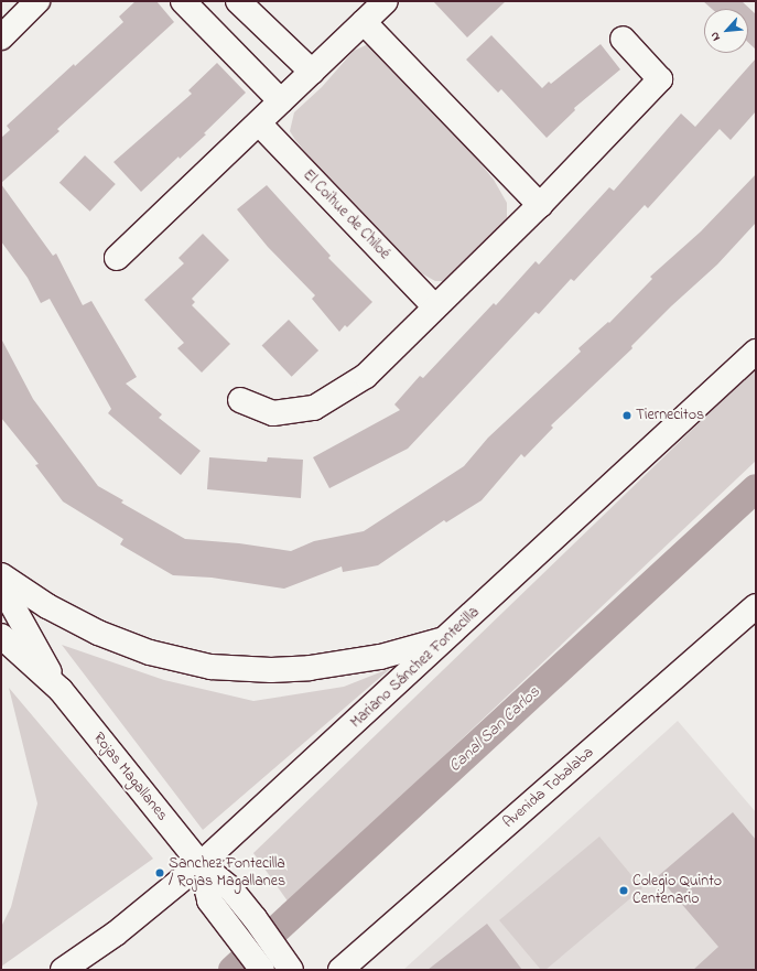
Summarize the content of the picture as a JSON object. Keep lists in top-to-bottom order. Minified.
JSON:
{"streets":{"street":["El Coihue de Chiloé","Mariano Sánchez Fontecilla","Rojas Magallanes","Avenida Tobalaba"]},"crossings":[["Mariano Sánchez Fontecilla","Rojas Magallanes"]],"water":["Canal San Carlos"],"places":["Tiernecitos","Sanchez Fontecilla / Rojas Magallanes","Colegio Quinto Centenario"],"north":"bottom left"}
